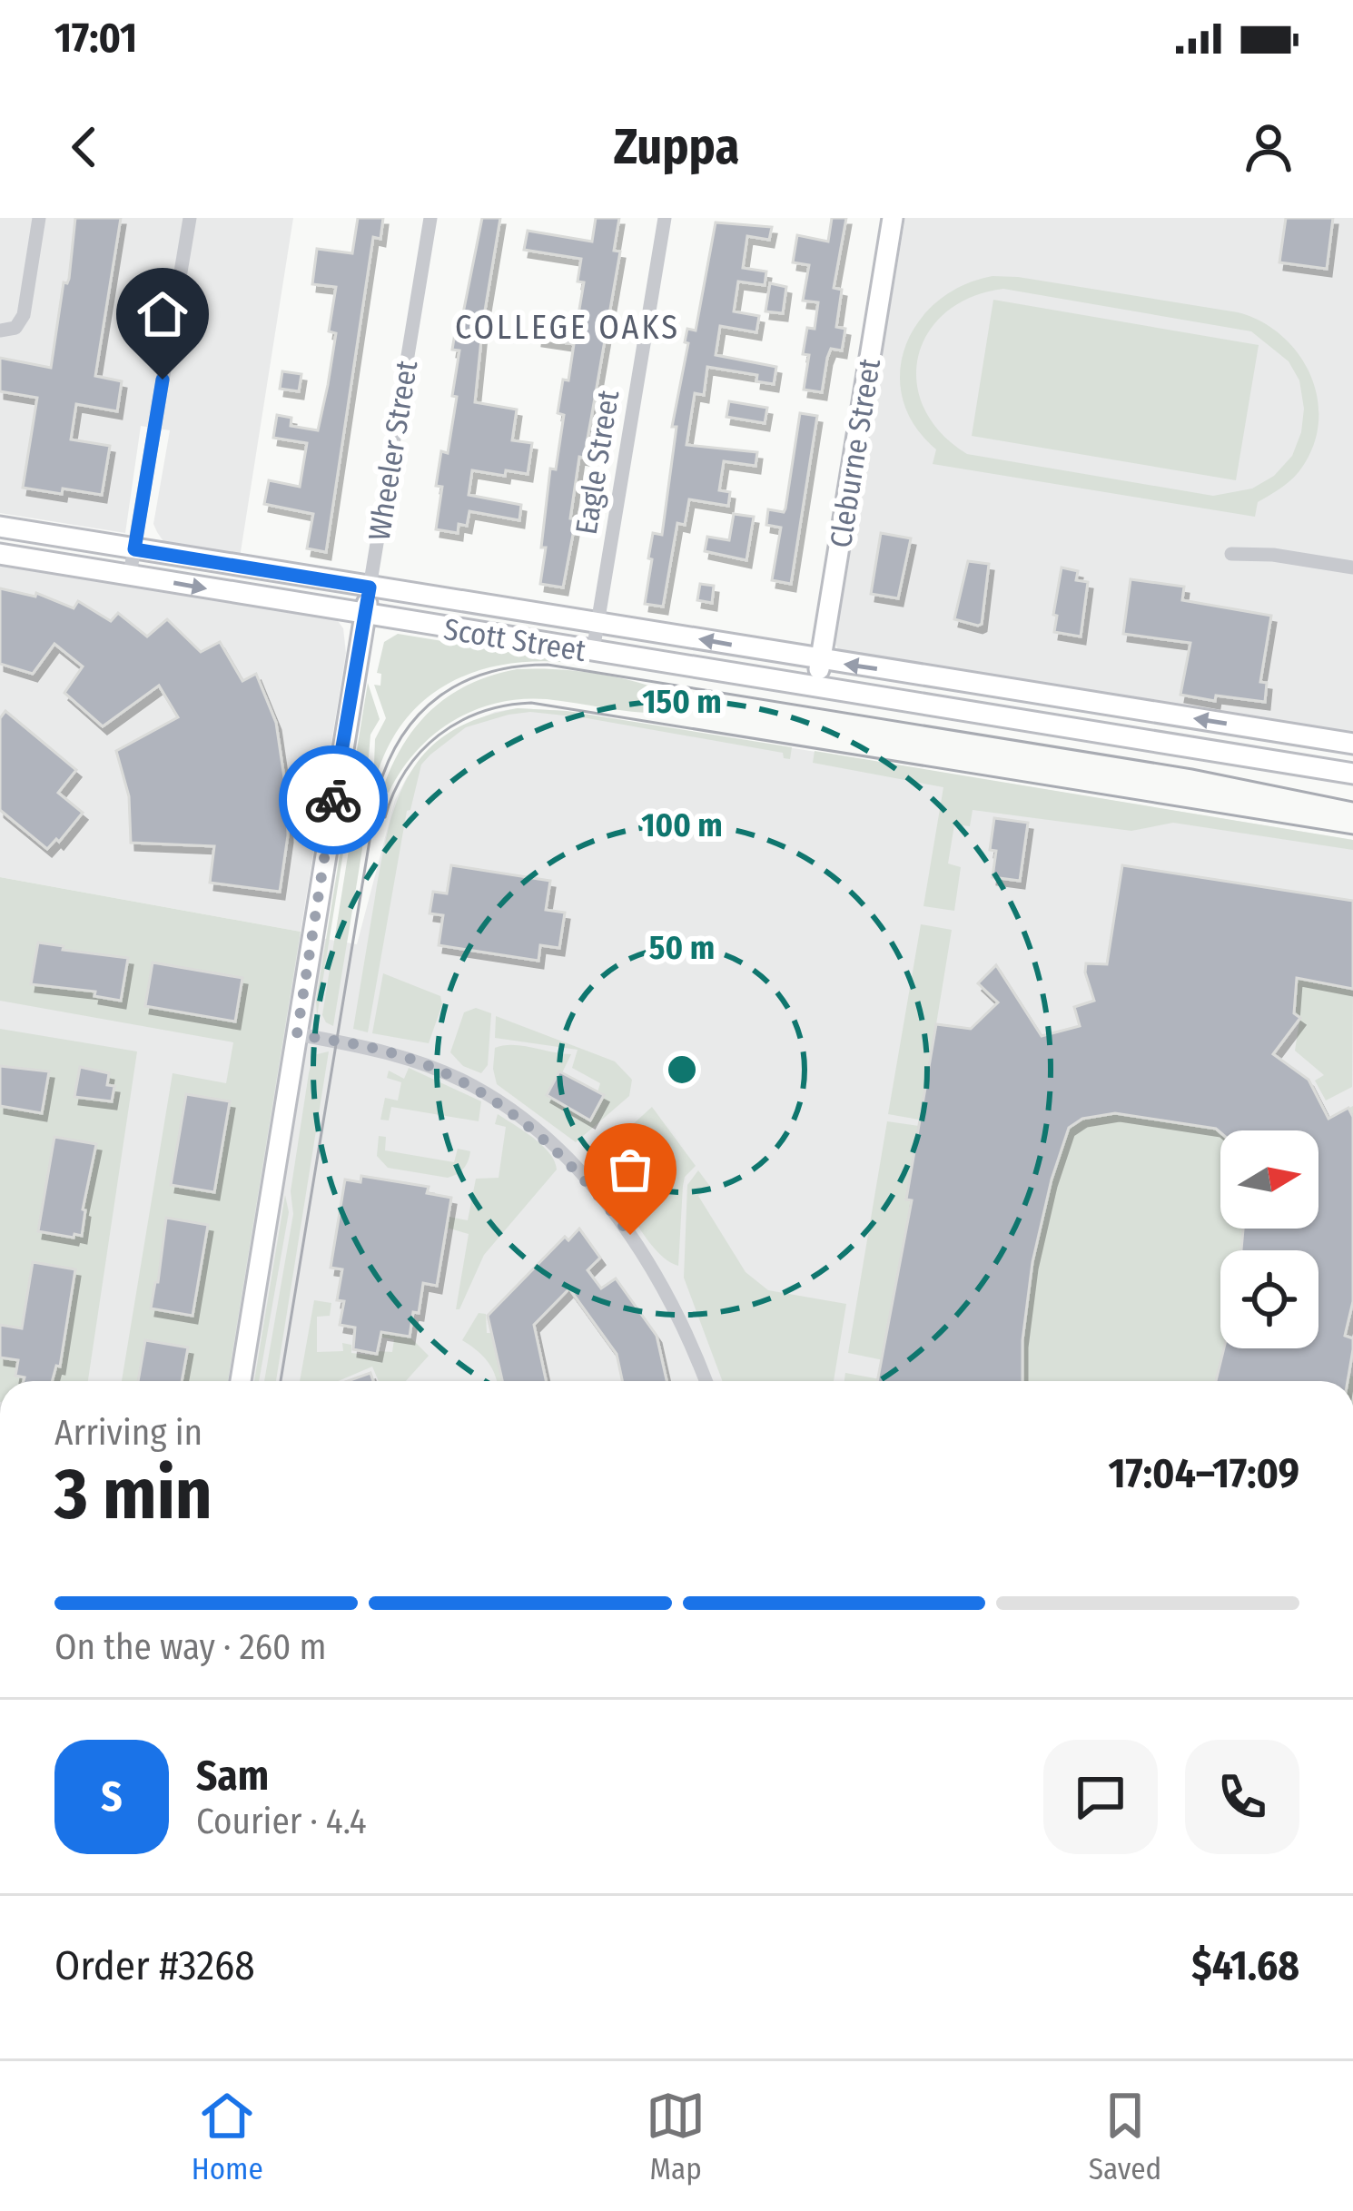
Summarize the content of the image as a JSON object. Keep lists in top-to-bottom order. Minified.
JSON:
{"streets":{"main road":["Wheeler Street","Cleburne Street","Scott Street"],"street":["Eagle Street"]},"crossings":[["Wheeler Street","Scott Street"],["Cleburne Street","Scott Street"],["Eagle Street","Scott Street"]],"districts":["COLLEGE OAKS"],"north":"right","page":{"status":"17:01","header":"Zuppa","heading":["3 min","Arriving in","17:04–17:09"],"panel":["Sam","Courier · 4.4","Order #3268","$41.68"],"bar":"On the way · 260 m","round":"S","tabs":["Home","Map","Saved"]},"rings":["150 m","100 m","50 m"]}
